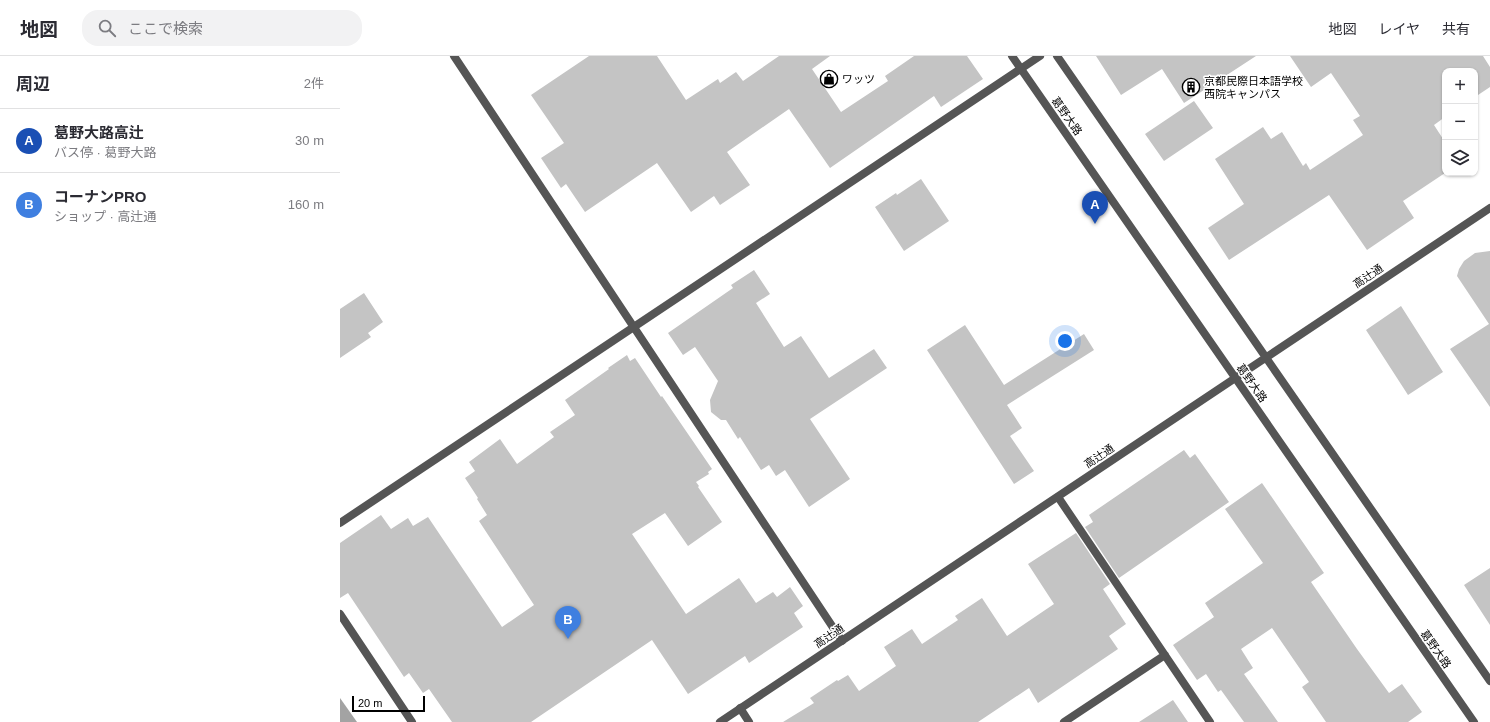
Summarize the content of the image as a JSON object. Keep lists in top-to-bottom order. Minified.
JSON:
{"streets":{"street":["葛野大路","高辻通"]},"crossings":[["葛野大路","高辻通"]],"places":{"shop":["ワッツ"],"building":["京都民際日本語学校 西院キャンパス"]},"scale_bar":"20 m","page":{"header":"地図","search":"ここで検索","nav":["地図","レイヤ","共有"],"heading":["周辺","2件"],"map_buttons":["+","−"],"list":[{"mark":"A","name":"葛野大路高辻","note":"バス停 · 葛野大路","value":"30 m"},{"mark":"B","name":"コーナンPRO","note":"ショップ · 高辻通","value":"160 m"}],"pins":["A","B"],"scale":"20 m"}}
